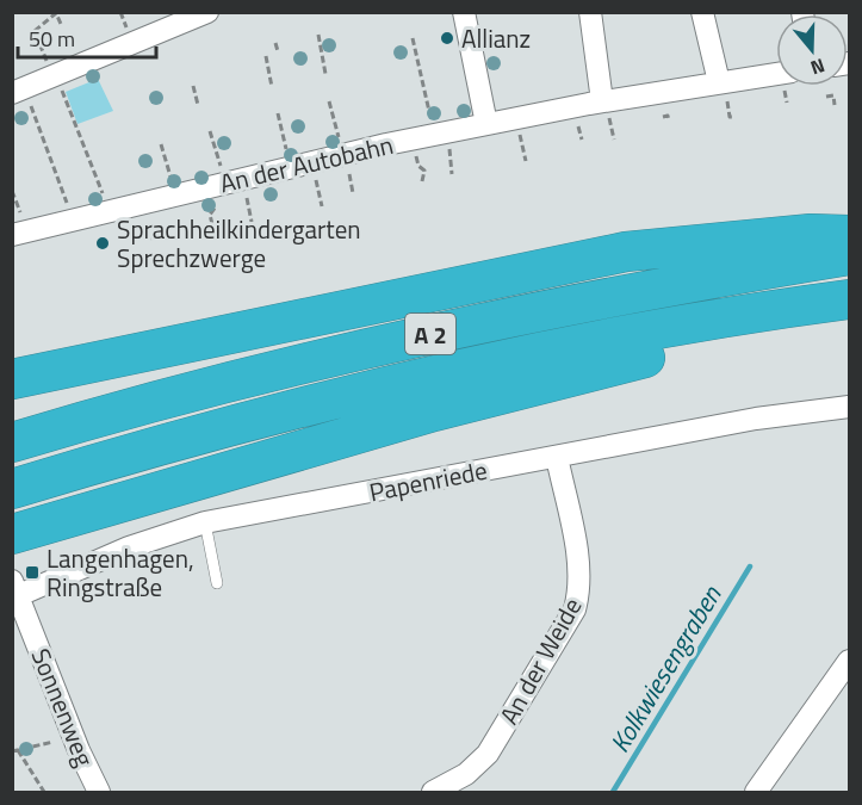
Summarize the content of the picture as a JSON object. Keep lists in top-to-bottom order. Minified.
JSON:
{"streets":{"highway":["A 2"],"street":["An der Autobahn","Papenriede","An der Weide","Sonnenweg"]},"crossings":[["Papenriede","An der Weide"],["Papenriede","Sonnenweg"]],"water":["Kolkwiesengraben"],"places":{"other":["Allianz","Sprachheilkindergarten Sprechzwerge"],"transit":["Langenhagen, Ringstraße"]},"scale_bar":"50 m","north":"bottom"}
